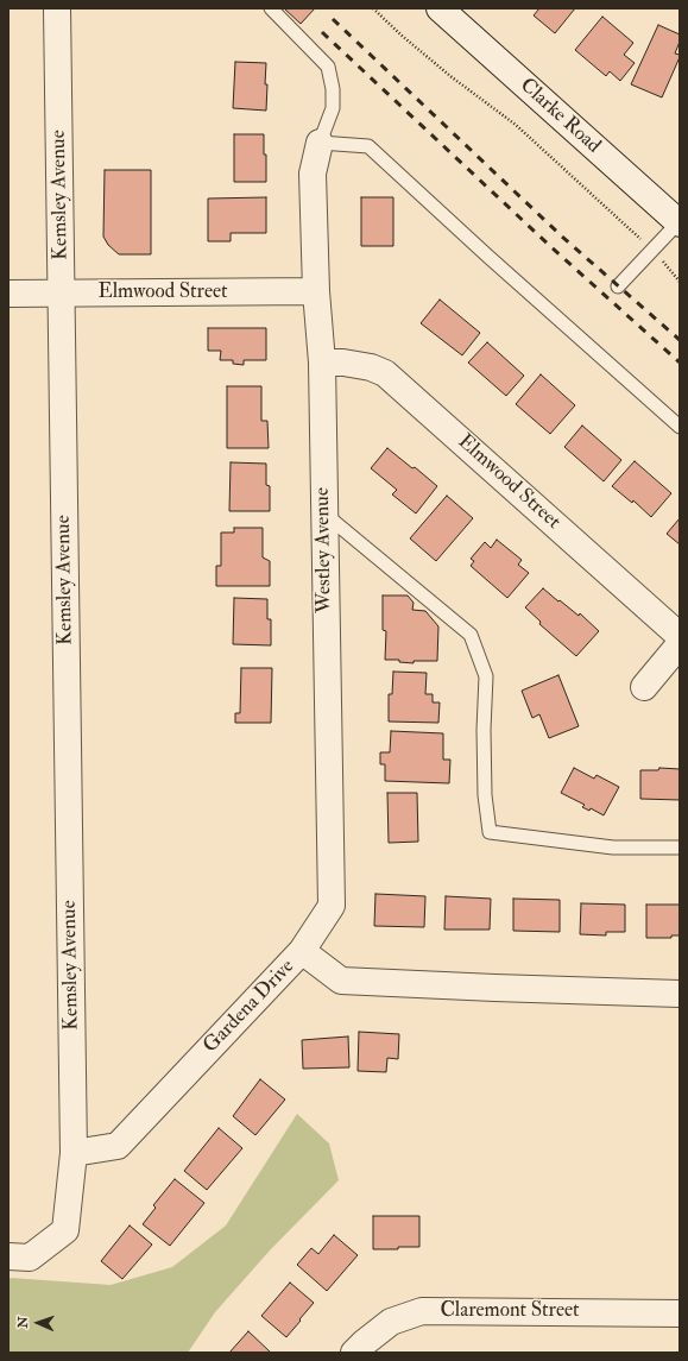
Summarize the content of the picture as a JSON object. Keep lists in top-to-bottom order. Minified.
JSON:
{"streets":{"street":["Clarke Road","Kemsley Avenue","Elmwood Street","Westley Avenue","Gardena Drive","Claremont Street"]},"crossings":[["Kemsley Avenue","Elmwood Street"],["Kemsley Avenue","Gardena Drive"],["Elmwood Street","Westley Avenue"],["Westley Avenue","Gardena Drive"]],"north":"left"}
